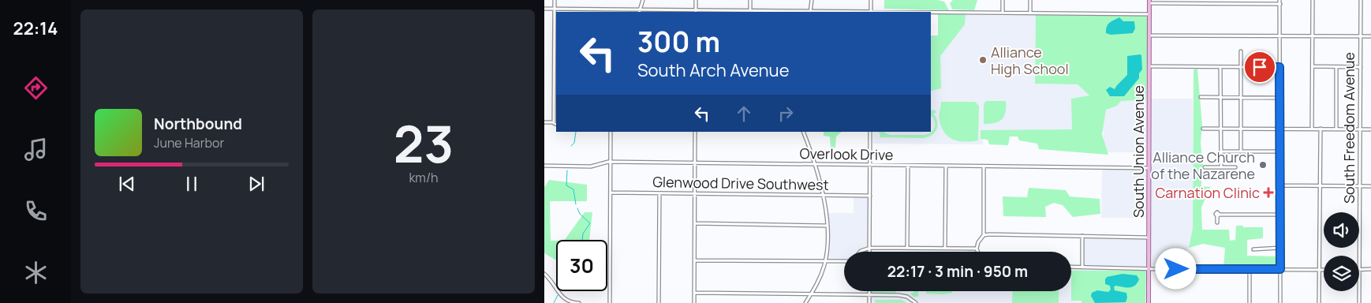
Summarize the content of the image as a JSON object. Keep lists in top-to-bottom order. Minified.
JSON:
{"streets":{"main road":["South Union Avenue"],"street":["South Freedom Avenue","Overlook Drive","Glenwood Drive Southwest"]},"crossings":[["South Union Avenue","Overlook Drive"]],"places":{"other":["Alliance High School","Alliance Church of the Nazarene"],"health":["Carnation Clinic"]},"page":{"tabs":"22:14","tile":["23","km/h"],"turn":["300 m","South Arch Avenue"],"song":["Northbound","June Harbor"],"limit":"30","trip":"22:17 · 3 min · 950 m"}}
